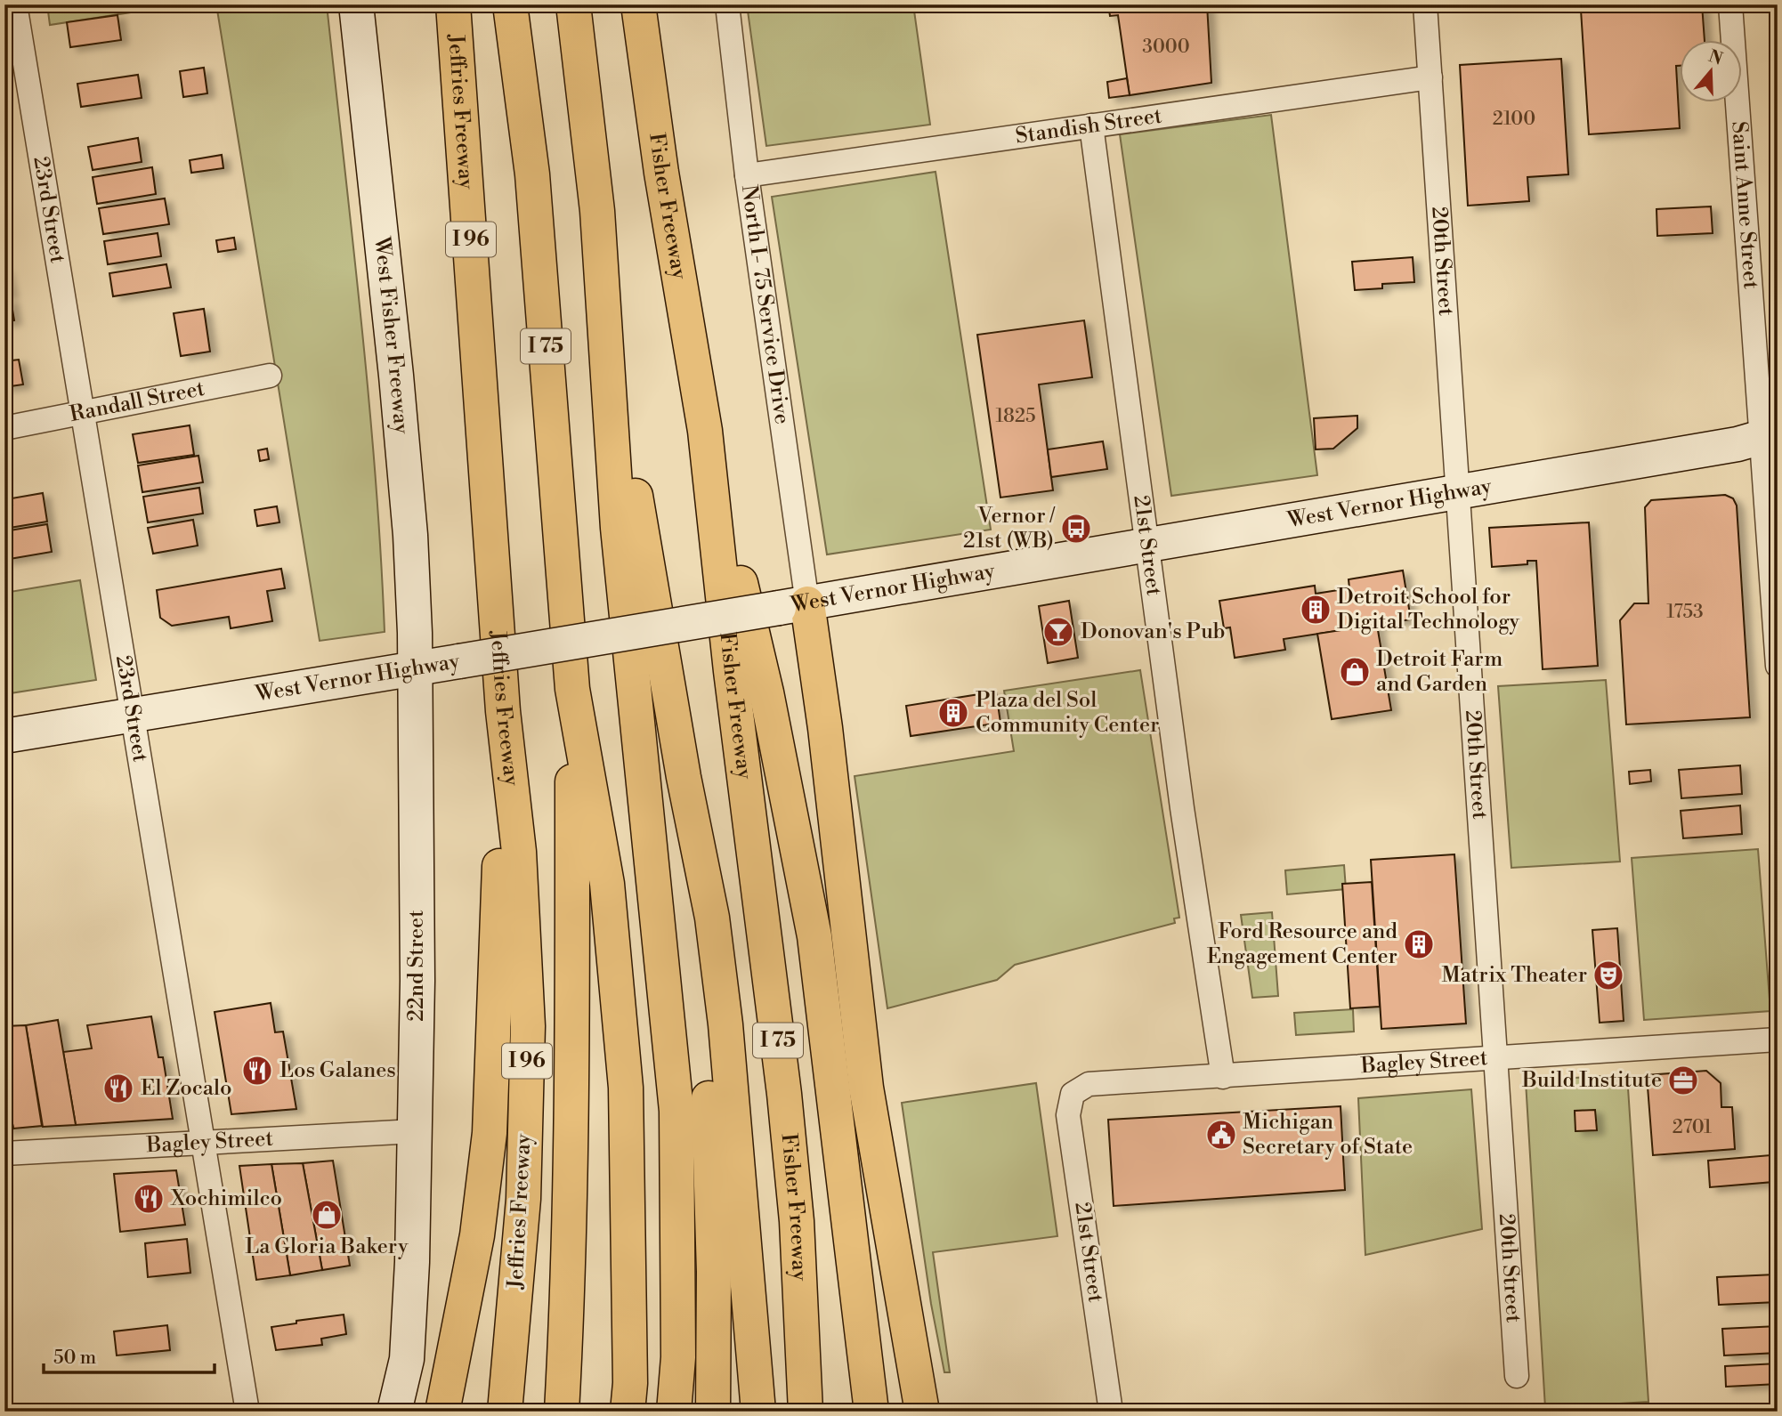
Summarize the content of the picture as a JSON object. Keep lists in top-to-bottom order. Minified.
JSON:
{"streets":{"highway":["Jeffries Freeway","Fisher Freeway","I 96","I 75"],"street":["Standish Street","Saint Anne Street","23rd Street","20th Street","North I- 75 Service Drive","West Fisher Freeway","Randall Street","West Vernor Highway","21st Street","22nd Street","Bagley Street"]},"crossings":[["Standish Street","20th Street"],["Standish Street","North I- 75 Service Drive"],["Standish Street","21st Street"],["Saint Anne Street","West Vernor Highway"],["23rd Street","Randall Street"],["23rd Street","West Vernor Highway"],["23rd Street","Bagley Street"],["20th Street","West Vernor Highway"],["20th Street","Bagley Street"],["North I- 75 Service Drive","West Vernor Highway"],["West Fisher Freeway","West Vernor Highway"],["West Fisher Freeway","22nd Street"],["West Vernor Highway","21st Street"],["West Vernor Highway","22nd Street"],["21st Street","Bagley Street"],["22nd Street","Bagley Street"]],"places":{"bus stop":["Vernor / 21st (WB)"],"building":["Detroit School for Digital Technology","Plaza del Sol Community Center","Ford Resource and Engagement Center"],"bar":["Donovan's Pub"],"shop":["Detroit Farm and Garden","La Gloria Bakery"],"theatre":["Matrix Theater"],"restaurant":["Los Galanes","El Zocalo","Xochimilco"],"office":["Build Institute"],"public building":["Michigan Secretary of State"]},"house_numbers":["3000","2100","1825","1753","2701"],"scale_bar":"50 m","north":"top"}
